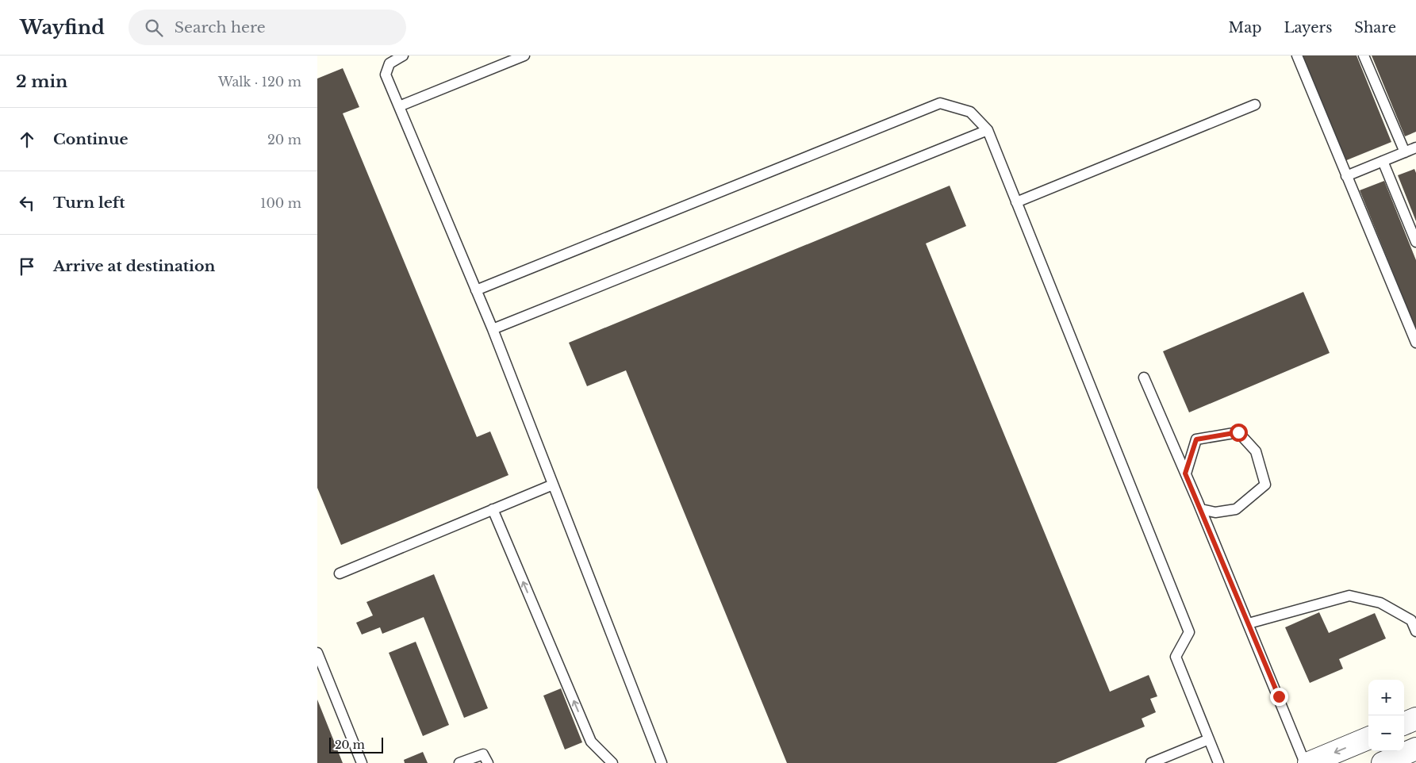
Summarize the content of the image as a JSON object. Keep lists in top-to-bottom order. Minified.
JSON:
{"scale_bar":"20 m","page":{"header":"Wayfind","search":"Search here","nav":["Map","Layers","Share"],"heading":["2 min","Walk · 120 m"],"list":[["Continue","20 m"],["Turn left","100 m"],"Arrive at destination"],"map_buttons":["+","−"],"scale":"20 m"}}
